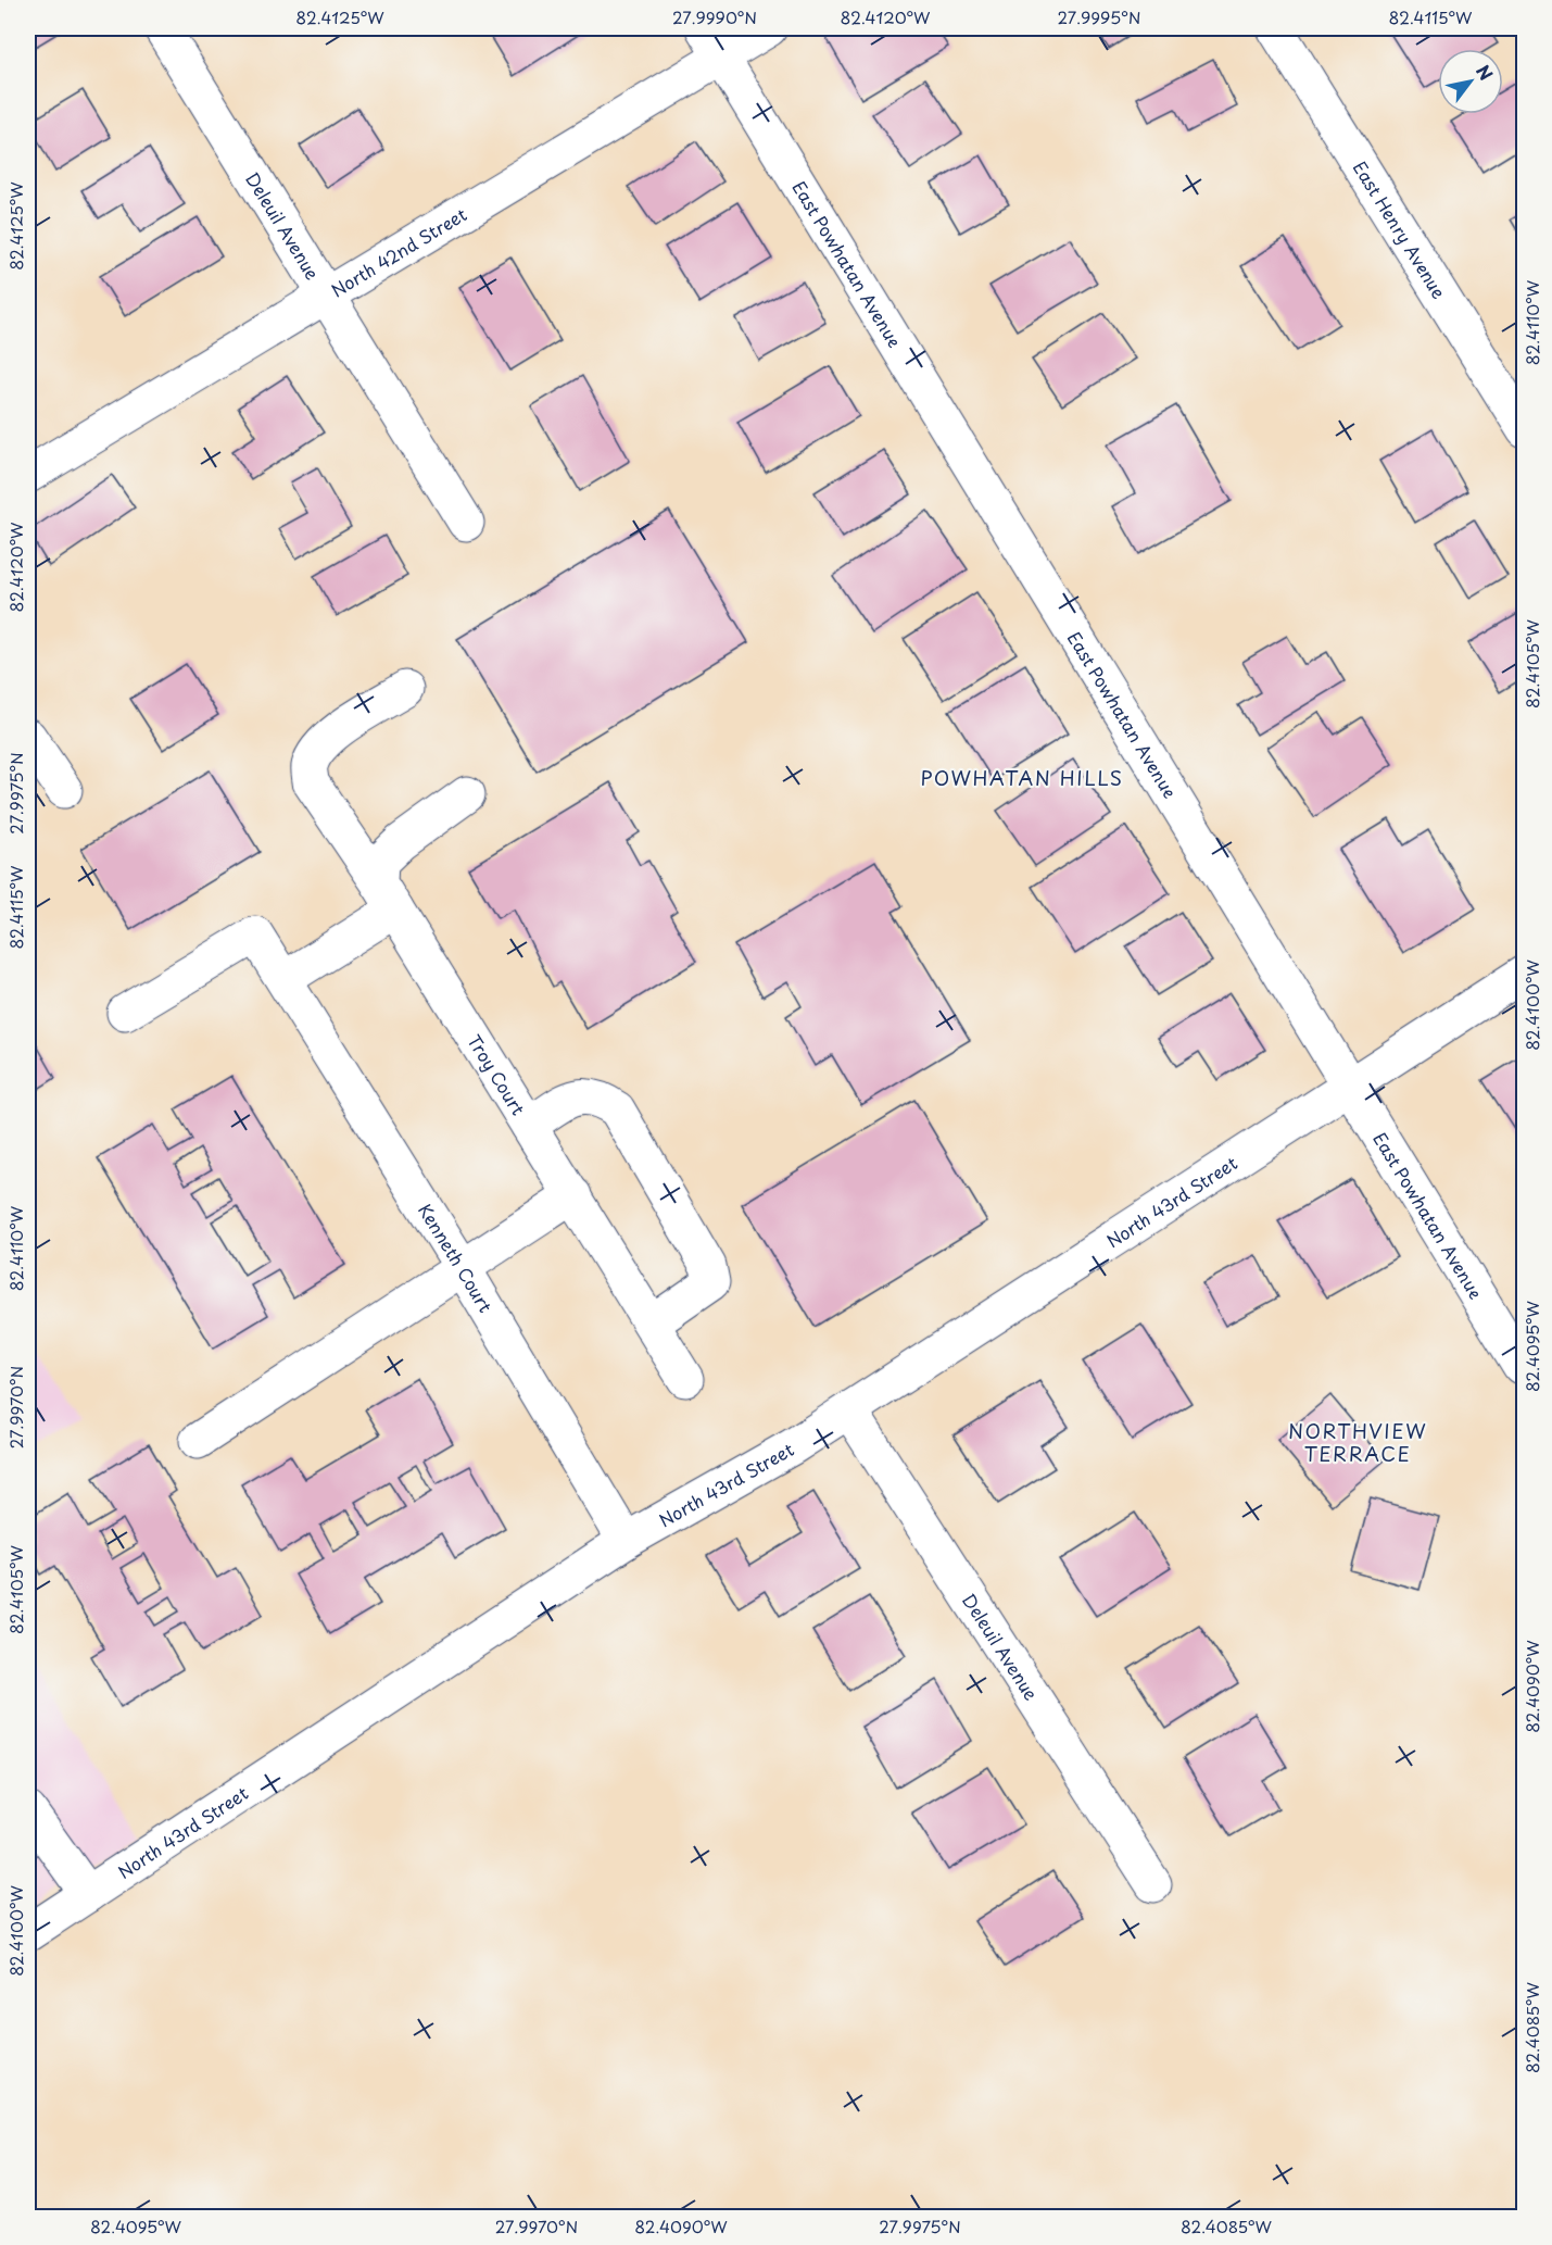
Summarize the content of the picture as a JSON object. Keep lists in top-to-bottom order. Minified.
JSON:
{"streets":{"street":["Deleuil Avenue","East Henry Avenue","North 42nd Street","East Powhatan Avenue","Troy Court","North 43rd Street","Kenneth Court"]},"crossings":[["Deleuil Avenue","North 42nd Street"],["Deleuil Avenue","North 43rd Street"],["North 42nd Street","East Powhatan Avenue"],["East Powhatan Avenue","North 43rd Street"],["North 43rd Street","Kenneth Court"]],"districts":["POWHATAN HILLS","NORTHVIEW TERRACE"],"north":"top right","coordinates":["82.4125°W","27.9990°N","82.4120°W","27.9995°N","82.4115°W","82.4110°W","82.4105°W","27.9975°N","82.4100°W","82.4095°W","27.9970°N","82.4090°W","82.4085°W"]}
